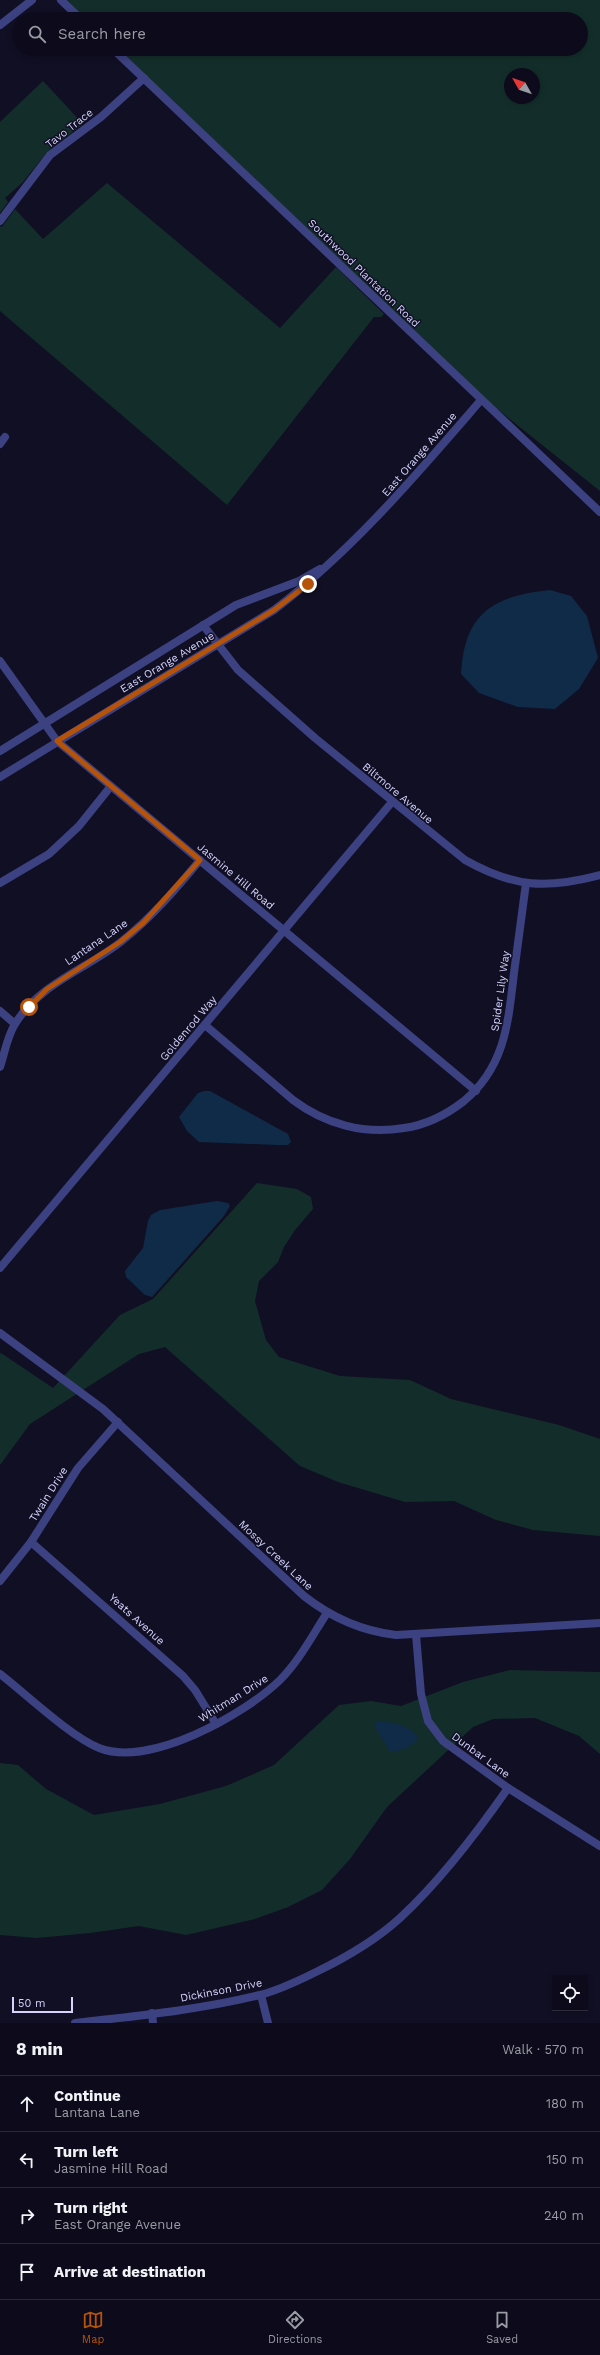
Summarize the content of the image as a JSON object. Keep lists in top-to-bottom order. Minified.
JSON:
{"streets":{"street":["Tavo Trace","Southwood Plantation Road","East Orange Avenue","Biltmore Avenue","Jasmine Hill Road","Lantana Lane","Spider Lily Way","Goldenrod Way","Twain Drive","Mossy Creek Lane","Yeats Avenue","Whitman Drive","Dunbar Lane","Dickinson Drive"]},"crossings":[["Tavo Trace","Southwood Plantation Road"],["Southwood Plantation Road","East Orange Avenue"],["East Orange Avenue","Biltmore Avenue"],["East Orange Avenue","Jasmine Hill Road"],["Biltmore Avenue","Spider Lily Way"],["Biltmore Avenue","Goldenrod Way"],["Jasmine Hill Road","Lantana Lane"],["Jasmine Hill Road","Spider Lily Way"],["Jasmine Hill Road","Goldenrod Way"],["Spider Lily Way","Goldenrod Way"],["Twain Drive","Mossy Creek Lane"],["Twain Drive","Yeats Avenue"],["Mossy Creek Lane","Whitman Drive"],["Mossy Creek Lane","Dunbar Lane"],["Yeats Avenue","Whitman Drive"],["Dunbar Lane","Dickinson Drive"]],"scale_bar":"50 m","north":"top left","page":{"search":"Search here","scale":"50 m","heading":["8 min","Walk · 570 m"],"list":[["Continue","Lantana Lane","180 m"],["Turn left","Jasmine Hill Road","150 m"],["Turn right","East Orange Avenue","240 m"],"Arrive at destination"],"nav":["Map","Directions","Saved"]}}
